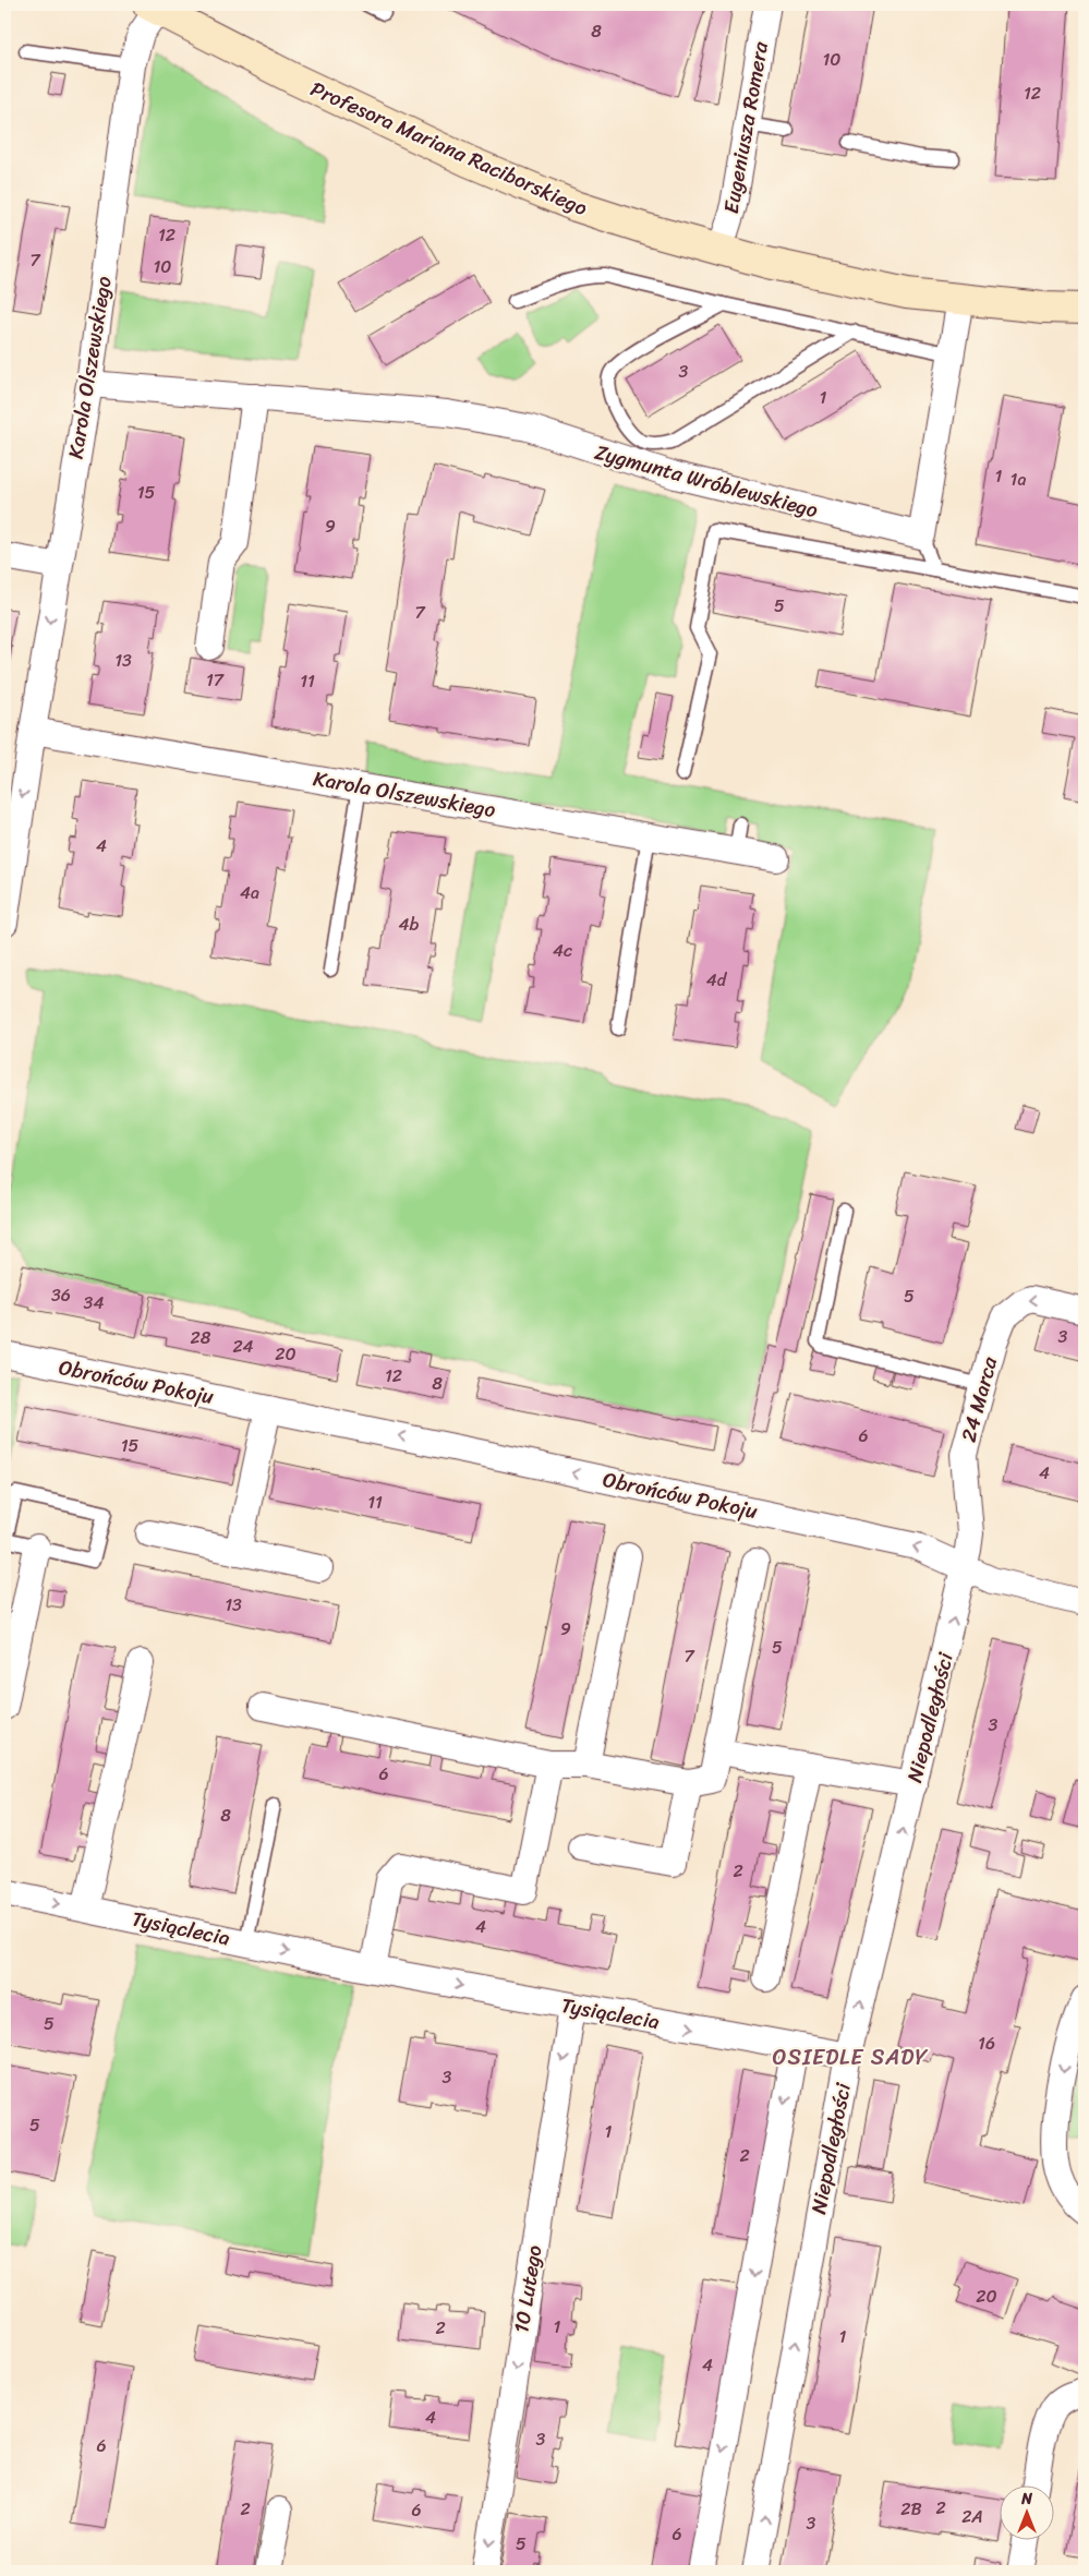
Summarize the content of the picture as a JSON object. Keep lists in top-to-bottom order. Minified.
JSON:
{"streets":{"main road":["Profesora Mariana Raciborskiego"],"street":["Eugeniusza Romera","Karola Olszewskiego","Zygmunta Wróblewskiego","Obrońców Pokoju","24 Marca","Niepodległości","Tysiąclecia","10 Lutego"]},"crossings":[["Eugeniusza Romera","Profesora Mariana Raciborskiego"],["Profesora Mariana Raciborskiego","Karola Olszewskiego"],["Karola Olszewskiego","Zygmunta Wróblewskiego"],["Obrońców Pokoju","24 Marca"],["Obrońców Pokoju","Niepodległości"],["24 Marca","Niepodległości"],["Niepodległości","Tysiąclecia"],["Tysiąclecia","10 Lutego"]],"one_way":["Obrońców Pokoju","Tysiąclecia"],"districts":["OSIEDLE SADY"],"house_numbers":["8","10","12","12","7","10","3","1","1","1a","15","9","5","7","13","17","11","4","4a","4b","4c","4d","36","5","34","3","28","24","20","12","8","6","15","4","11","13","9","5","7","3","6","8","2","4","5","16","3","5","1","2","20","1","2","1","4","4","3","6","2","2","2B","6","2A","3","6","5"],"north":"top"}
